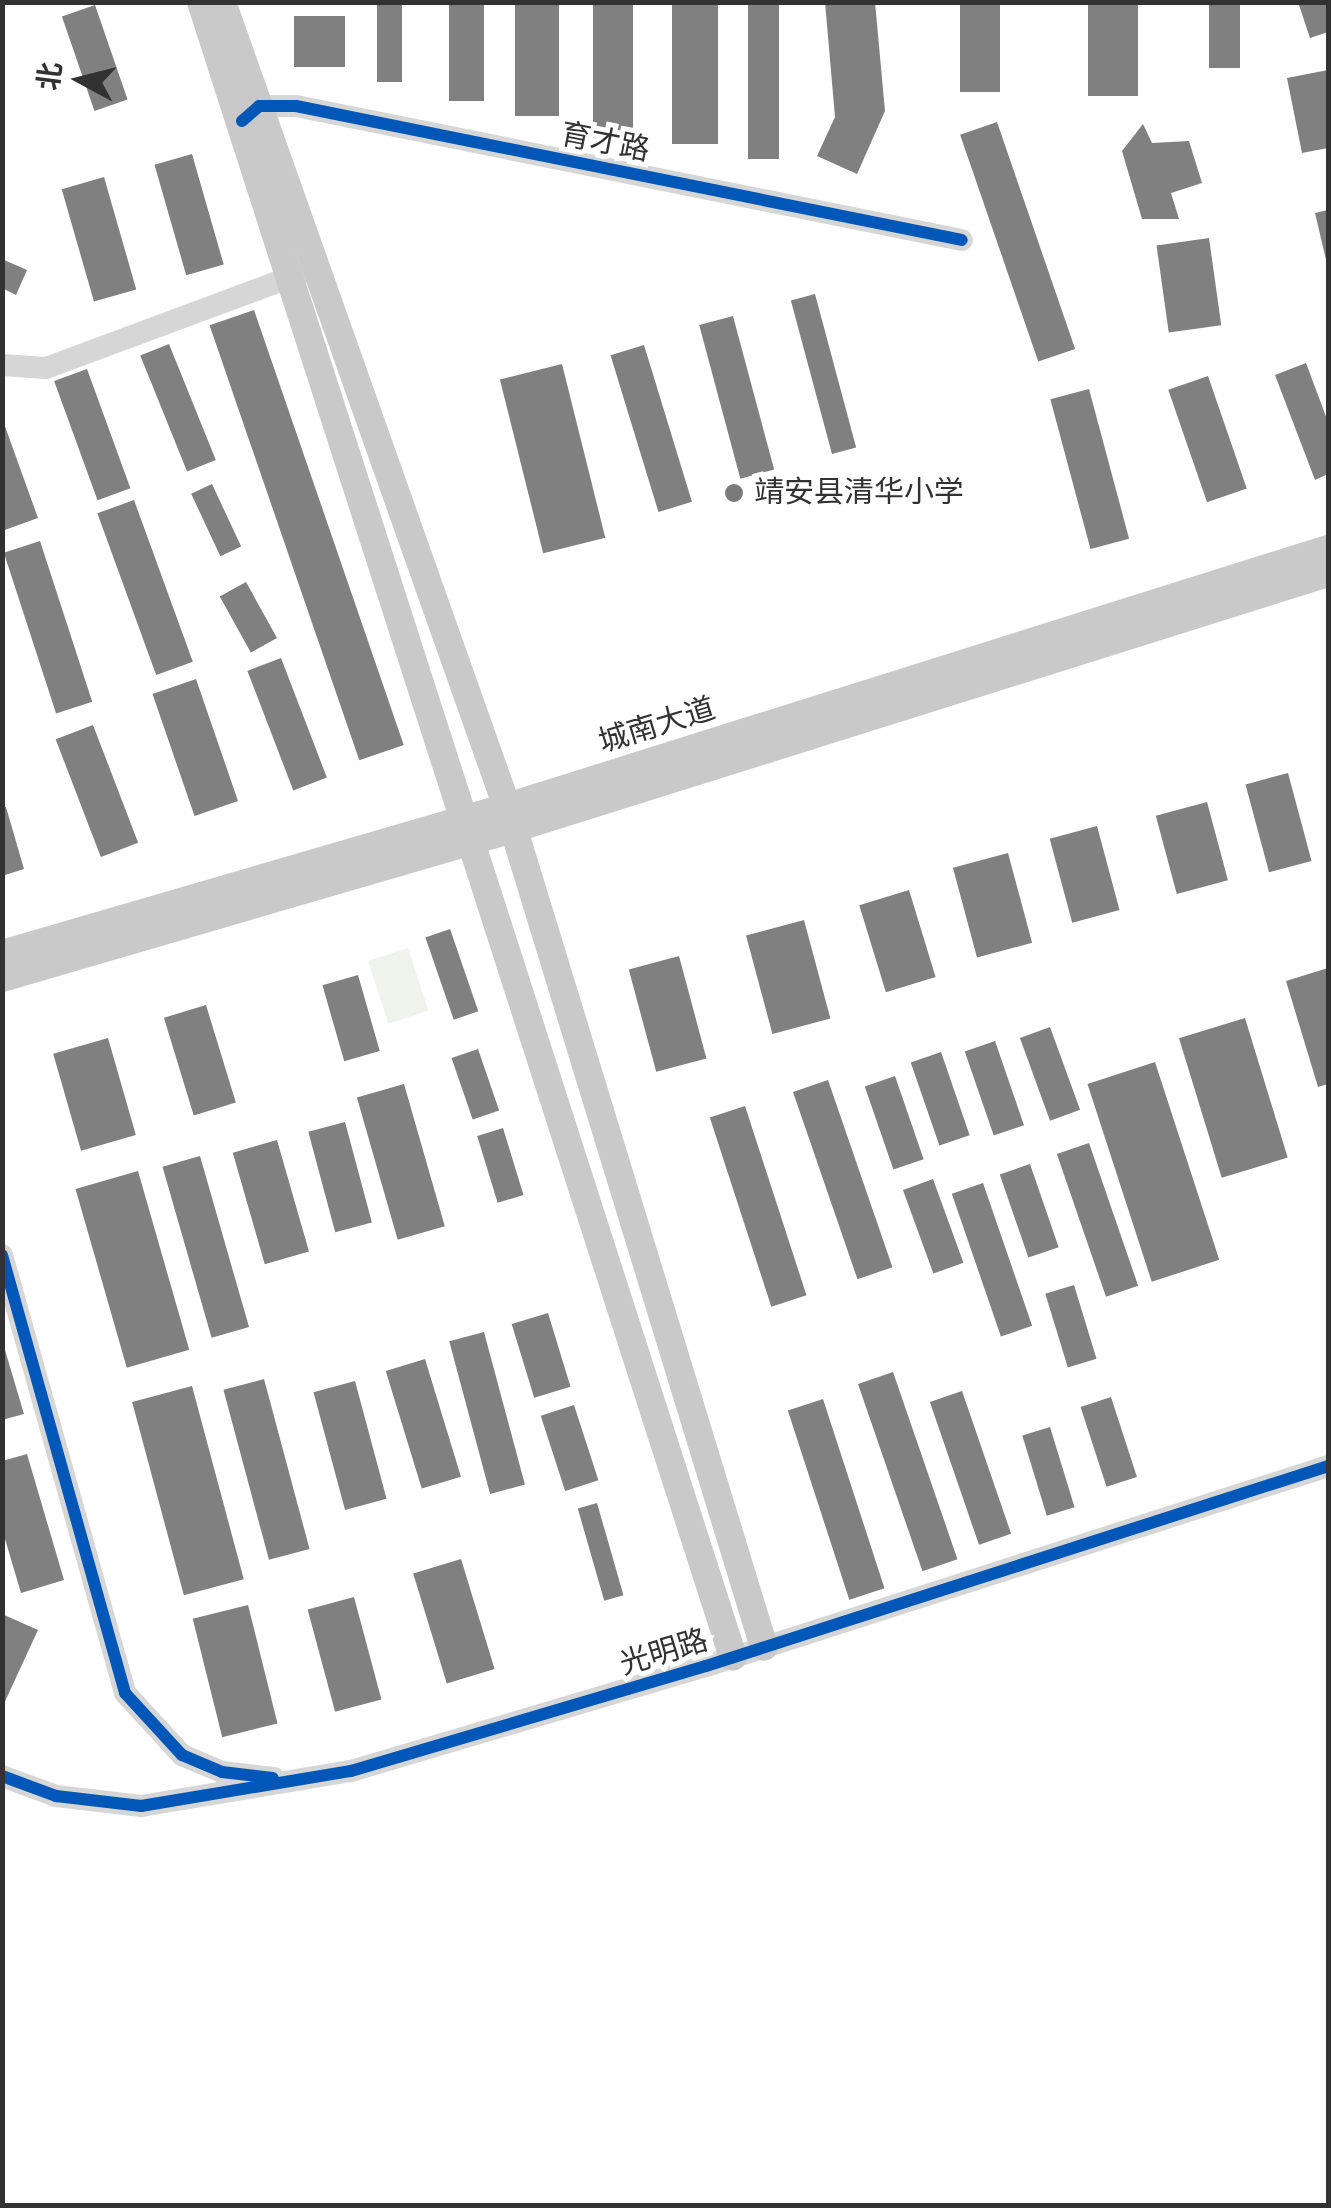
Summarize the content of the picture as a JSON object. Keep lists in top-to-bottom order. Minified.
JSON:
{"streets":{"main road":["城南大道"],"street":["育才路","光明路"]},"places":["靖安县清华小学"],"north":"left"}
